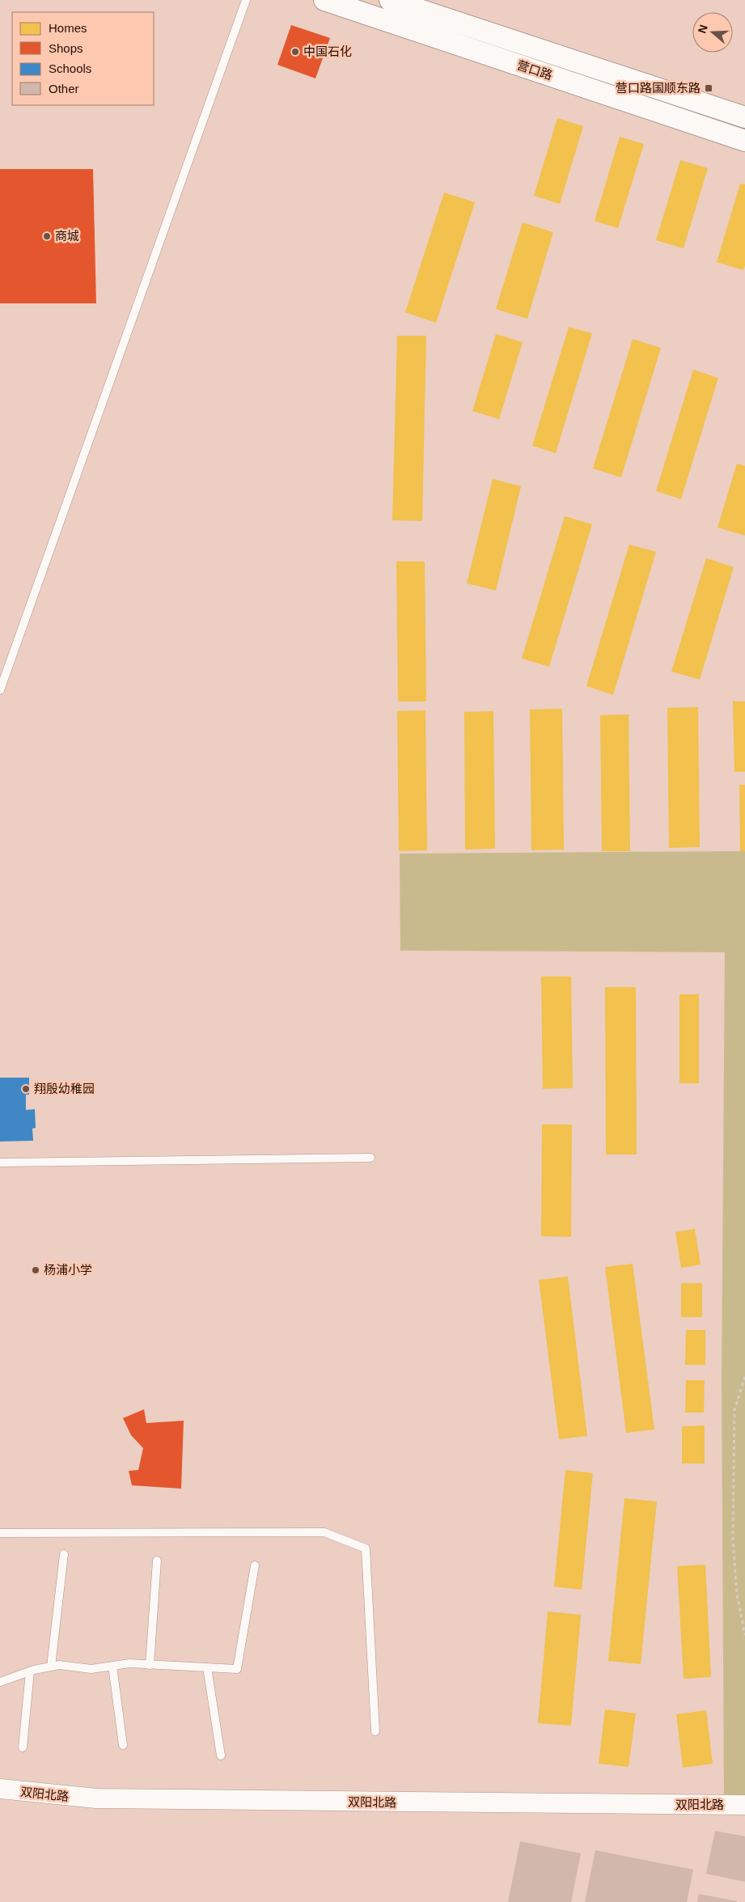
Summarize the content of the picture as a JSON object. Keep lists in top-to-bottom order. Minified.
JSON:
{"streets":{"main road":["营口路"],"street":["双阳北路"]},"places":{"other":["中国石化","商城","翔殷幼稚园","杨浦小学"],"transit":["营口路国顺东路"]},"legend":["Homes","Shops","Schools","Other"],"north":"left"}
